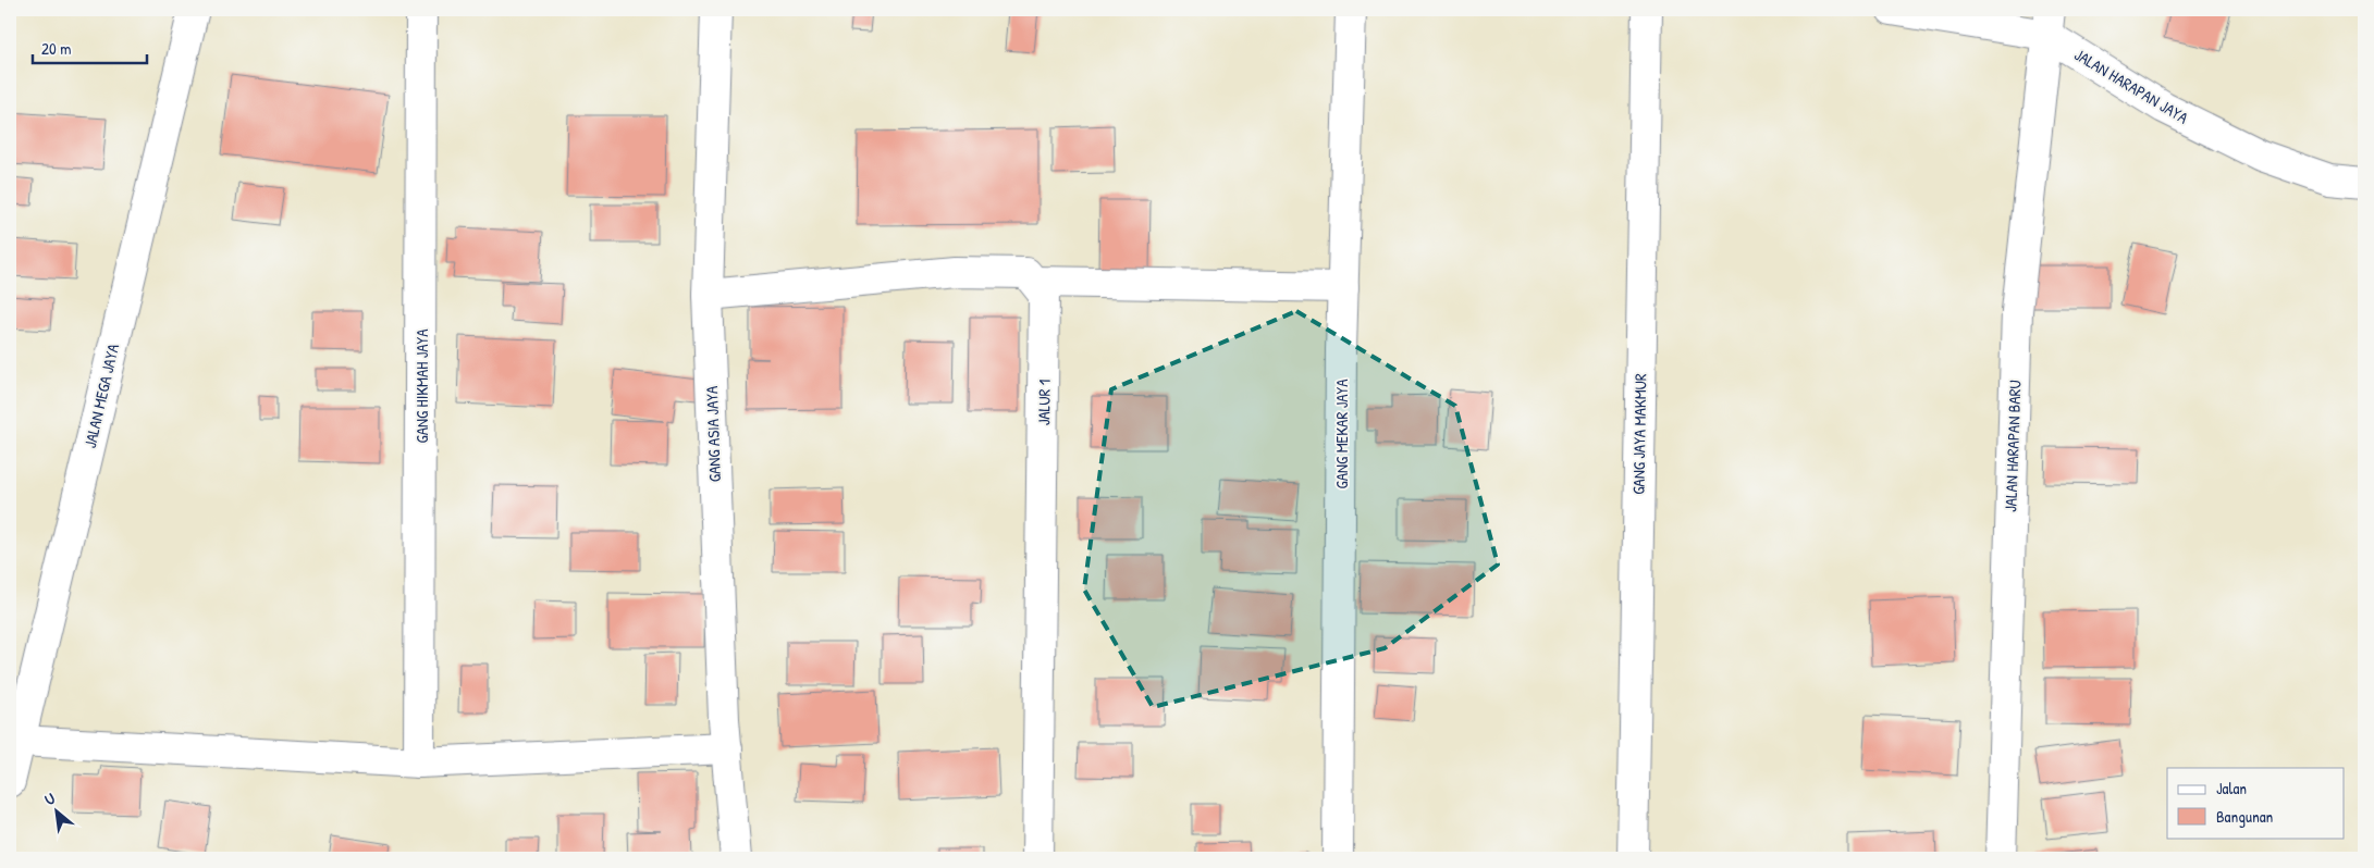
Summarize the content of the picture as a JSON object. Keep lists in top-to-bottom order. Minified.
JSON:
{"streets":{"street":["JALAN HARAPAN JAYA","GANG HIKMAH JAYA","JALAN MEGA JAYA","JALUR 1","GANG ASIA JAYA","GANG MEKAR JAYA","GANG JAYA MAKMUR","JALAN HARAPAN BARU"]},"crossings":[["JALAN HARAPAN JAYA","JALAN HARAPAN BARU"]],"legend":["Jalan","Bangunan"],"scale_bar":"20 m","north":"top left"}
